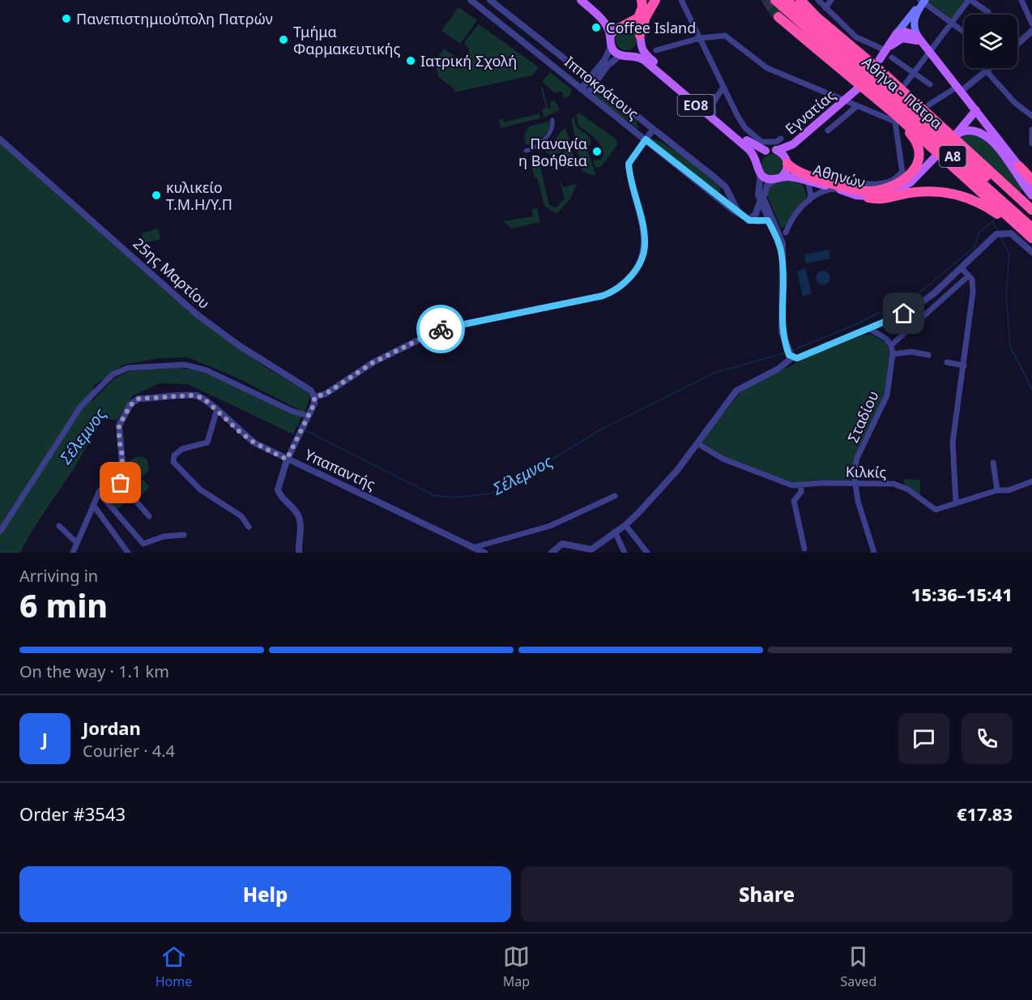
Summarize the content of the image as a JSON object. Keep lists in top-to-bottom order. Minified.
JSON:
{"streets":{"highway":["Αθήνα - Πάτρα","Α8"],"main road":["ΕΟ8","Εγνατίας","Αθηνών"],"street":["Ιπποκράτους","25ης Μαρτίου","Σταδίου","Υπαπαντής","Κιλκίς"]},"crossings":[["ΕΟ8","Εγνατίας"],["ΕΟ8","Αθηνών"],["Εγνατίας","Αθηνών"],["Σταδίου","Κιλκίς"]],"water":["Σέλεμνος"],"places":["Πανεπιστημιούπολη Πατρών","Coffee Island","Τμήμα Φαρμακευτικής","Ιατρική Σχολή","Παναγία η Βοήθεια","κυλικείο Τ.M.Η/Υ.Π"],"page":{"heading":["6 min","Arriving in","15:36–15:41"],"panel":["Jordan","Courier · 4.4","Order #3543","€17.83"],"bar":"On the way · 1.1 km","round":"J","buttons":["Help","Share"],"tabs":["Home","Map","Saved"]}}
